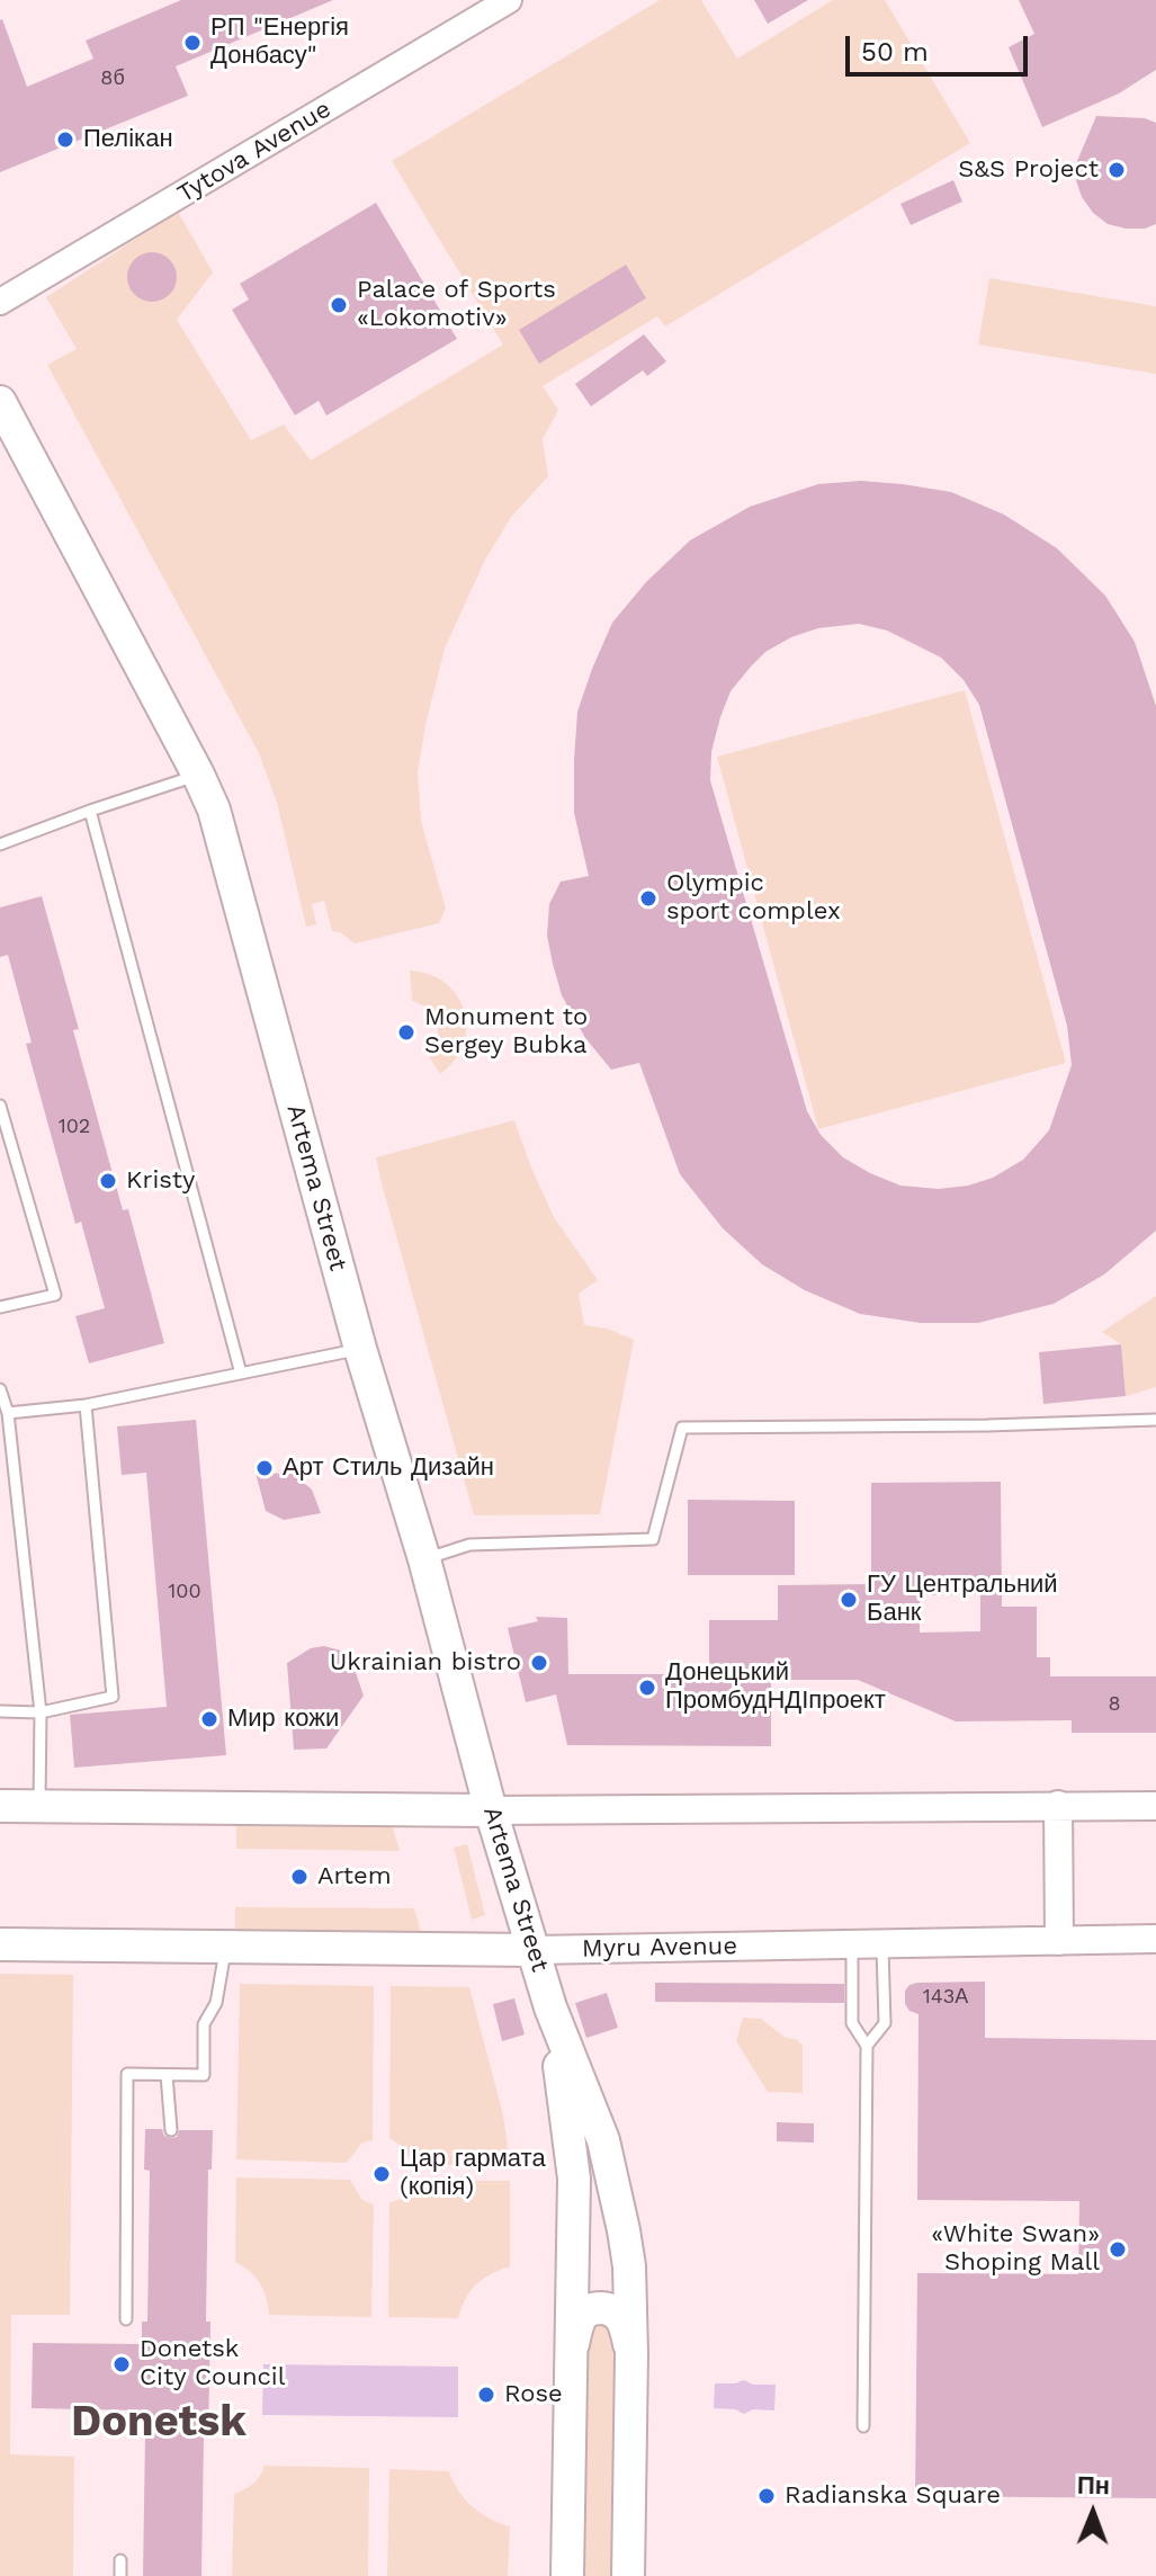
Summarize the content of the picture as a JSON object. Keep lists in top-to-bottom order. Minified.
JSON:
{"streets":{"main road":["Artema Street","Myru Avenue"],"street":["Tytova Avenue"]},"crossings":[["Artema Street","Myru Avenue"]],"districts":["Donetsk"],"places":["РП \"Енергія Донбасу\"","Пелікан","S&S Project","Palace of Sports «Lokomotiv»","Olympic sport complex","Monument to Sergey Bubka","Kristy","Арт Стиль Дизайн","ГУ Центральний Банк","Ukrainian bistro","Донецький ПромбудНДІпроект","Мир кожи","Artem","Цар гармата (копія)","«White Swan» Shoping Mall","Donetsk City Council","Rose","Radianska Square"],"house_numbers":["8б","102","100","8","143А"],"scale_bar":"50 m","north":"top"}
